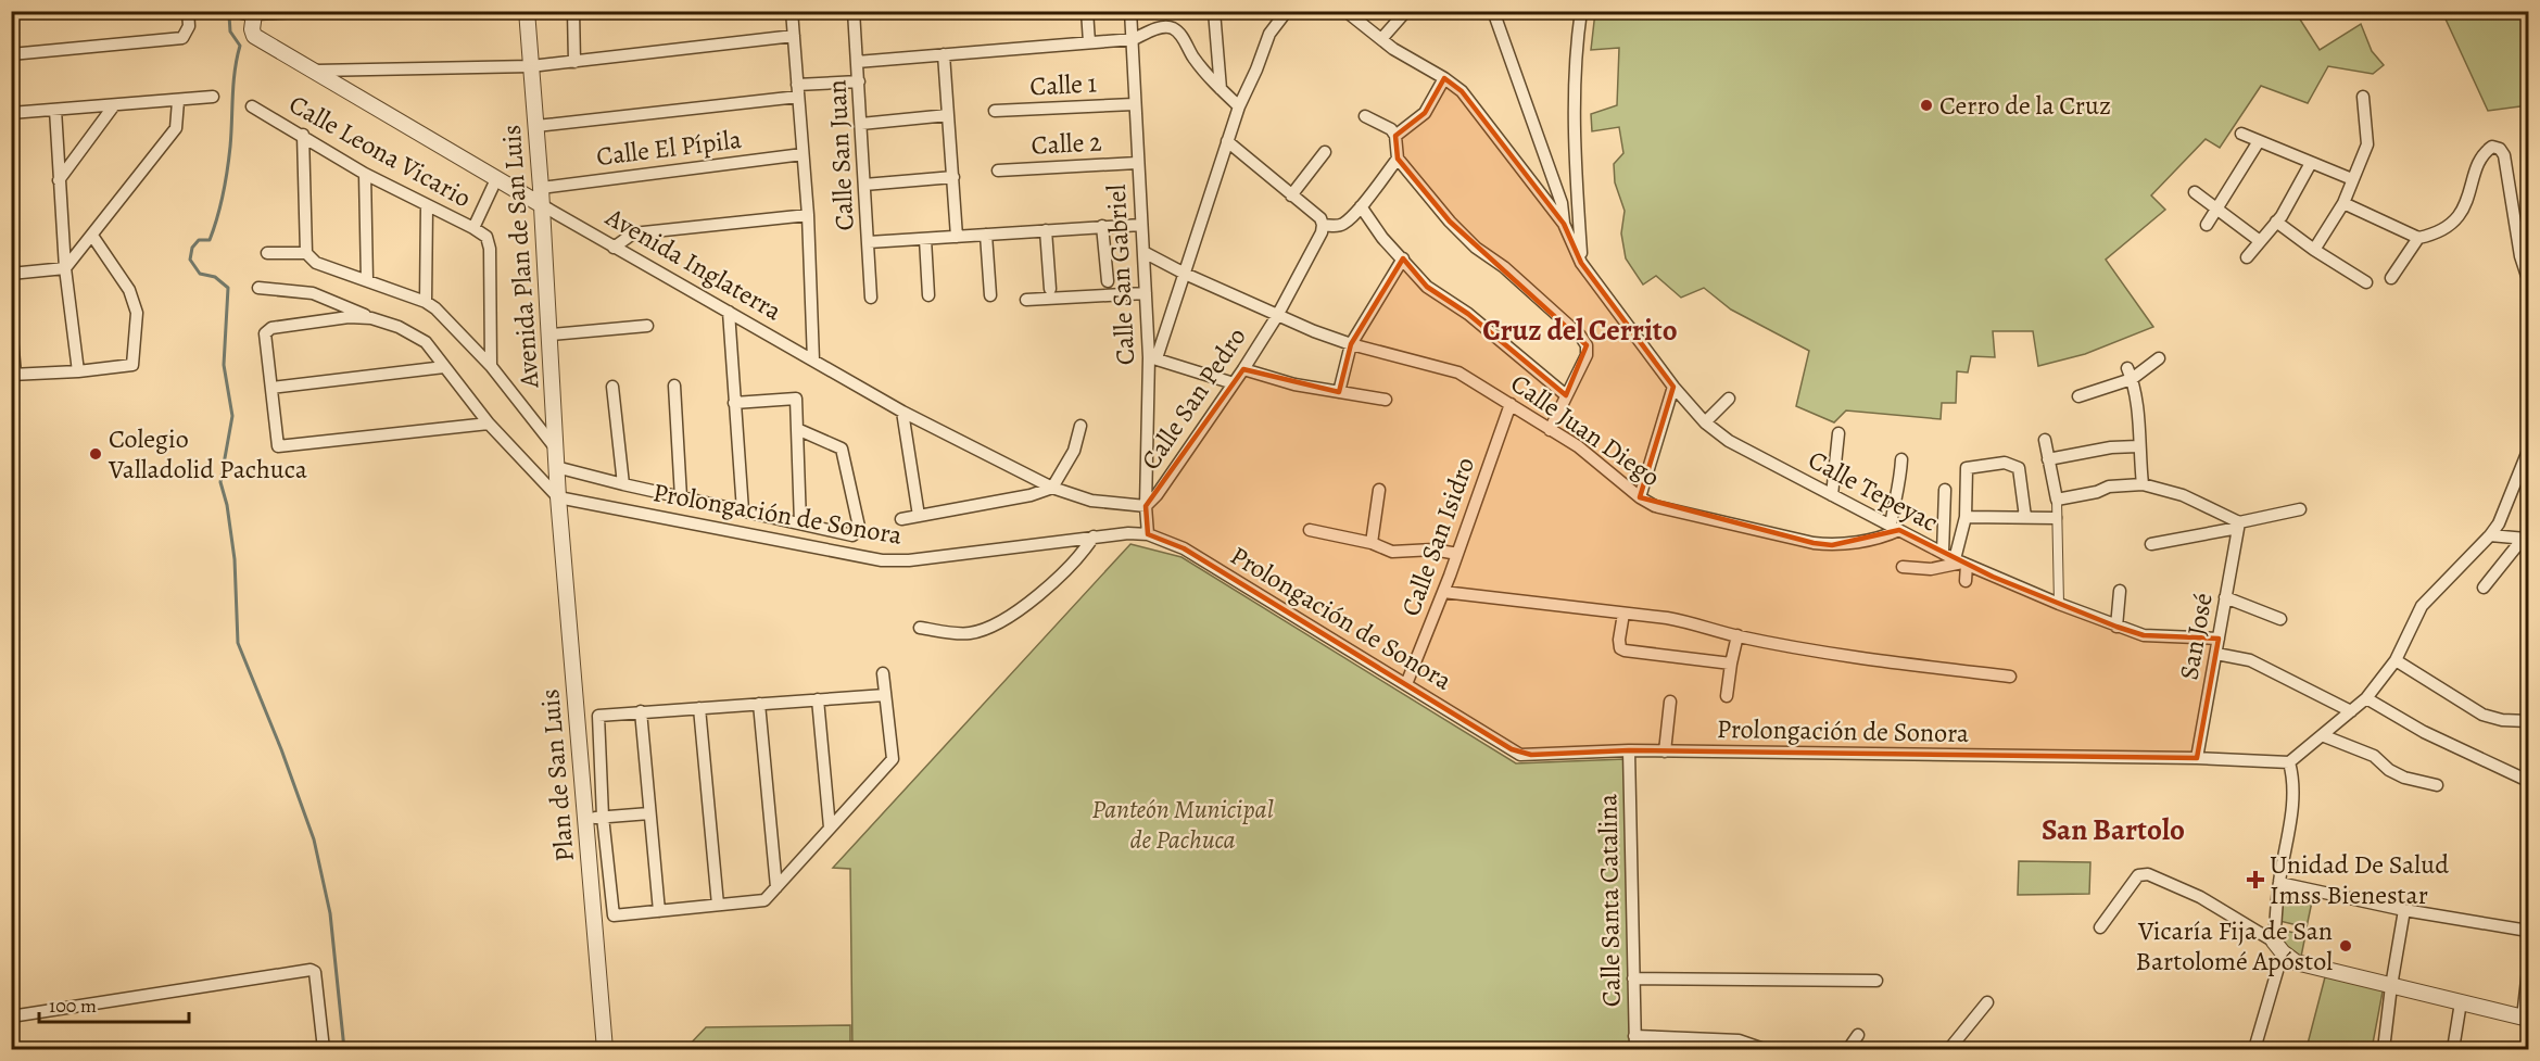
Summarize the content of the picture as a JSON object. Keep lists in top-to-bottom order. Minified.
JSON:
{"streets":{"street":["Calle 1","Calle 2","Calle El Pípila","Calle Leona Vicario","Calle San Juan","Avenida Plan de San Luis","Avenida Inglaterra","Calle San Gabriel","Calle San Pedro","Calle Juan Diego","Calle Tepeyac","Prolongación de Sonora","Calle San Isidro","San José","Plan de San Luis","Calle Santa Catalina"]},"crossings":[["Calle 1","Calle San Gabriel"],["Calle 2","Calle San Gabriel"],["Calle El Pípila","Avenida Plan de San Luis"],["Avenida Plan de San Luis","Avenida Inglaterra"],["Avenida Plan de San Luis","Prolongación de Sonora"],["Avenida Plan de San Luis","Plan de San Luis"],["Avenida Inglaterra","Calle San Gabriel"],["Avenida Inglaterra","Calle San Pedro"],["Calle San Gabriel","Calle San Pedro"],["Calle San Gabriel","Calle Juan Diego"],["Calle San Gabriel","Prolongación de Sonora"],["Calle San Pedro","Calle Juan Diego"],["Calle Juan Diego","Calle Tepeyac"],["Calle Juan Diego","Calle San Isidro"],["Calle Tepeyac","San José"],["Prolongación de Sonora","Calle San Isidro"],["Prolongación de Sonora","San José"],["Prolongación de Sonora","Plan de San Luis"],["Prolongación de Sonora","Calle Santa Catalina"]],"districts":["Cruz del Cerrito","San Bartolo"],"parks":["Panteón Municipal de Pachuca"],"places":{"other":["Cerro de la Cruz","Colegio Valladolid Pachuca","Vicaría Fija de San Bartolomé Apóstol"],"health":["Unidad De Salud Imss Bienestar"]},"scale_bar":"100 m"}
